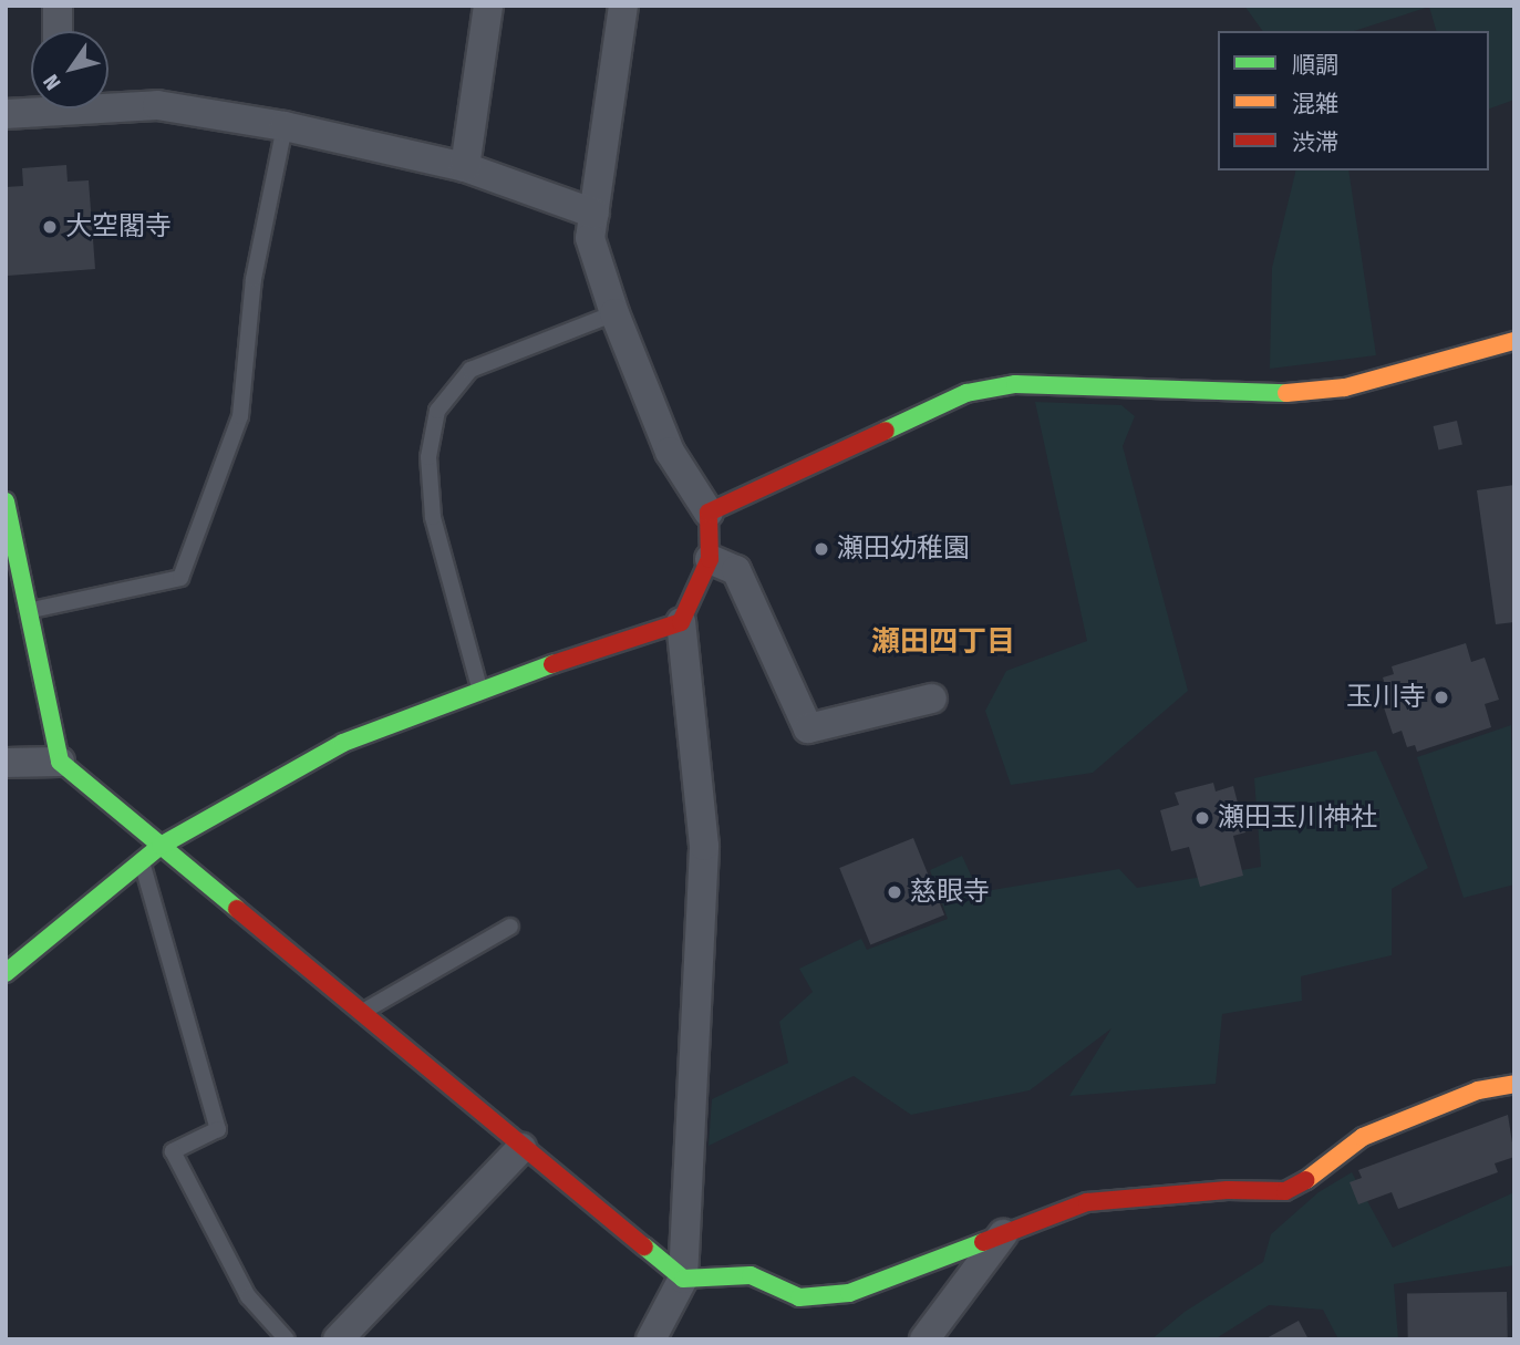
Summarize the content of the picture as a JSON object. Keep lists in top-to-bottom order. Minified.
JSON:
{"districts":["瀬田四丁目"],"places":["大空閣寺","瀬田幼稚園","玉川寺","瀬田玉川神社","慈眼寺"],"legend":["順調","混雑","渋滞"],"north":"bottom left"}
